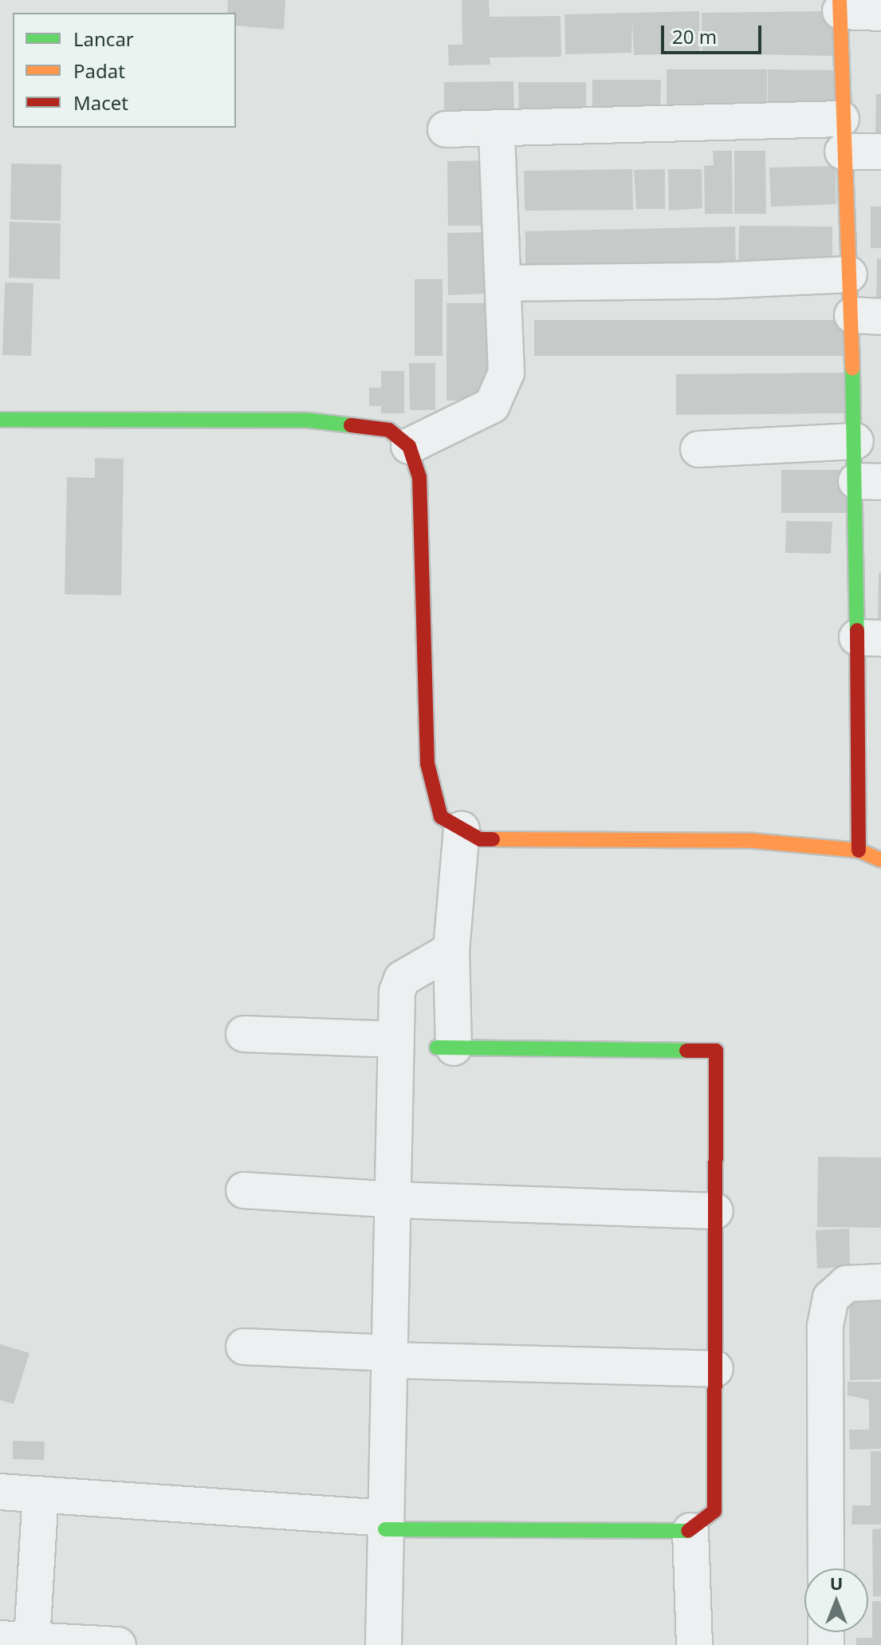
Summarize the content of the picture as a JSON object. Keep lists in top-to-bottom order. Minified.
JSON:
{"legend":["Lancar","Padat","Macet"],"scale_bar":"20 m","north":"top"}
